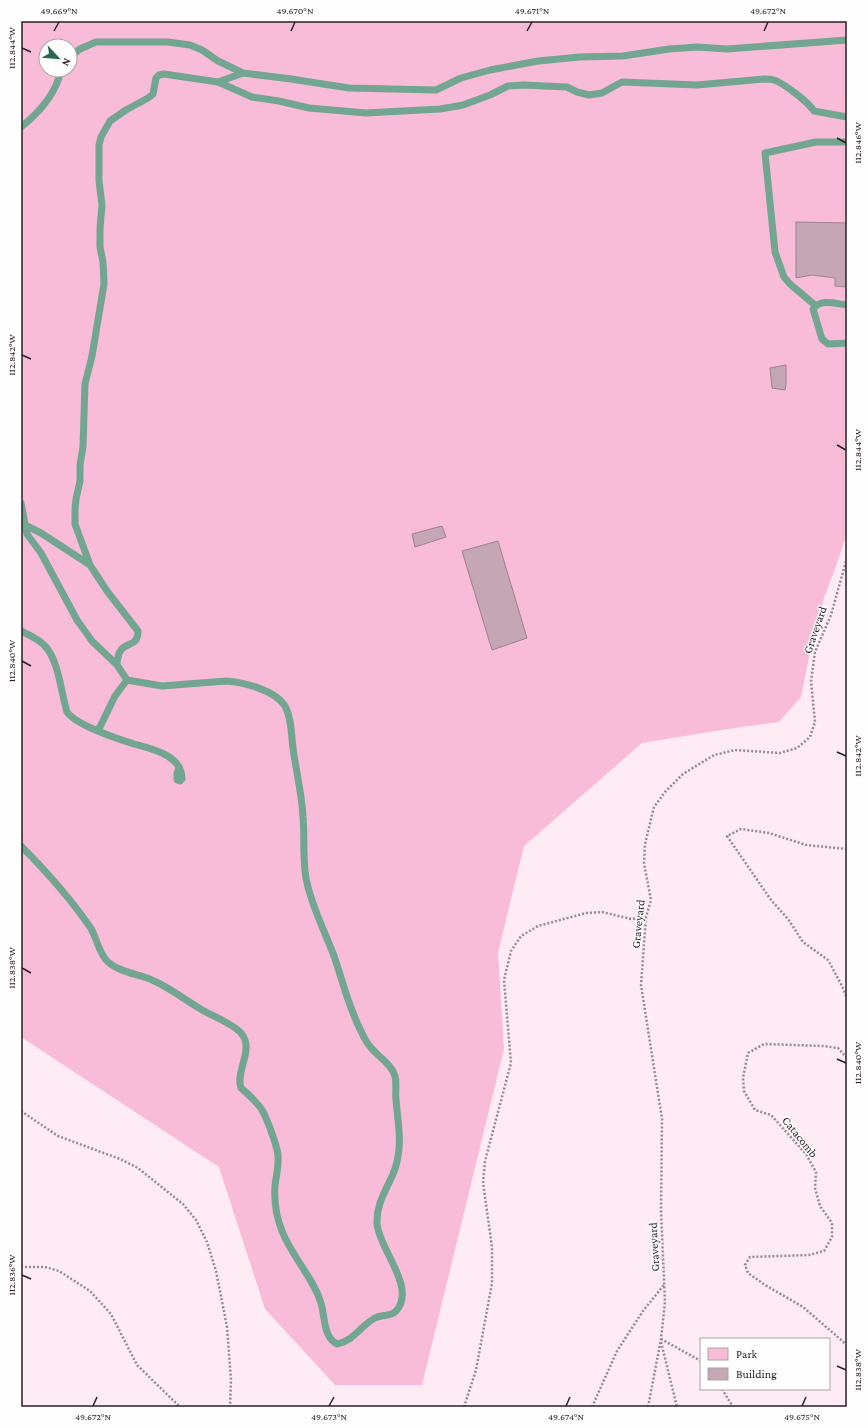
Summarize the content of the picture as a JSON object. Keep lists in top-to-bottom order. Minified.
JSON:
{"streets":{"path":["Graveyard","Catacomb"]},"legend":["Park","Building"],"north":"bottom right","coordinates":["49.669°N","49.670°N","49.671°N","49.672°N","112.844°W","112.846°W","112.842°W","112.840°W","112.838°W","112.836°W","49.673°N","49.674°N","49.675°N"]}
